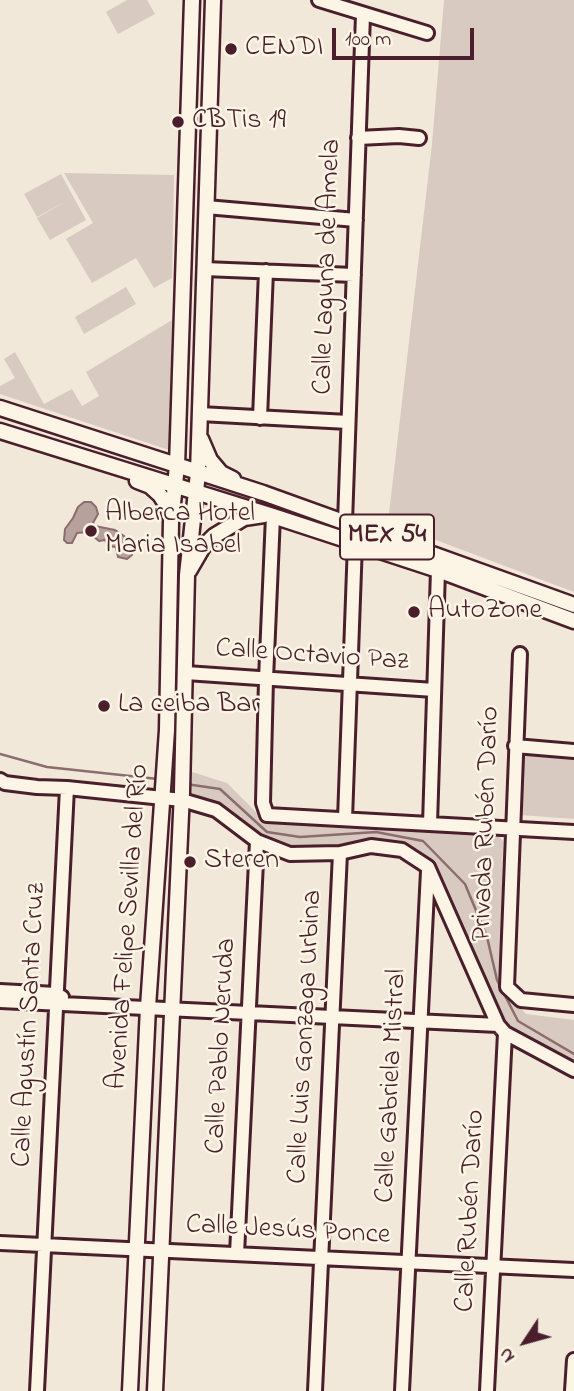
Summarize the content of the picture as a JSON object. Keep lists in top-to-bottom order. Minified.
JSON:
{"streets":{"main road":["MEX 54","Avenida Felipe Sevilla del Río"],"street":["Calle Laguna de Amela","Calle Octavio Paz","Privada Rubén Darío","Calle Agustín Santa Cruz","Calle Luis Gonzaga Urbina","Calle Pablo Neruda","Calle Gabriela Mistral","Calle Rubén Darío","Calle Jesús Ponce"]},"crossings":[["Calle Laguna de Amela","MEX 54"],["MEX 54","Avenida Felipe Sevilla del Río"],["Calle Octavio Paz","Avenida Felipe Sevilla del Río"],["Avenida Felipe Sevilla del Río","Calle Jesús Ponce"],["Calle Agustín Santa Cruz","Calle Jesús Ponce"],["Calle Luis Gonzaga Urbina","Calle Jesús Ponce"],["Calle Pablo Neruda","Calle Jesús Ponce"],["Calle Gabriela Mistral","Calle Jesús Ponce"],["Calle Rubén Darío","Calle Jesús Ponce"]],"places":["CENDI","CBTis 19","Alberca Hotel Maria Isabel","AutoZone","La ceiba Bar","Steren"],"scale_bar":"100 m","north":"bottom left"}
